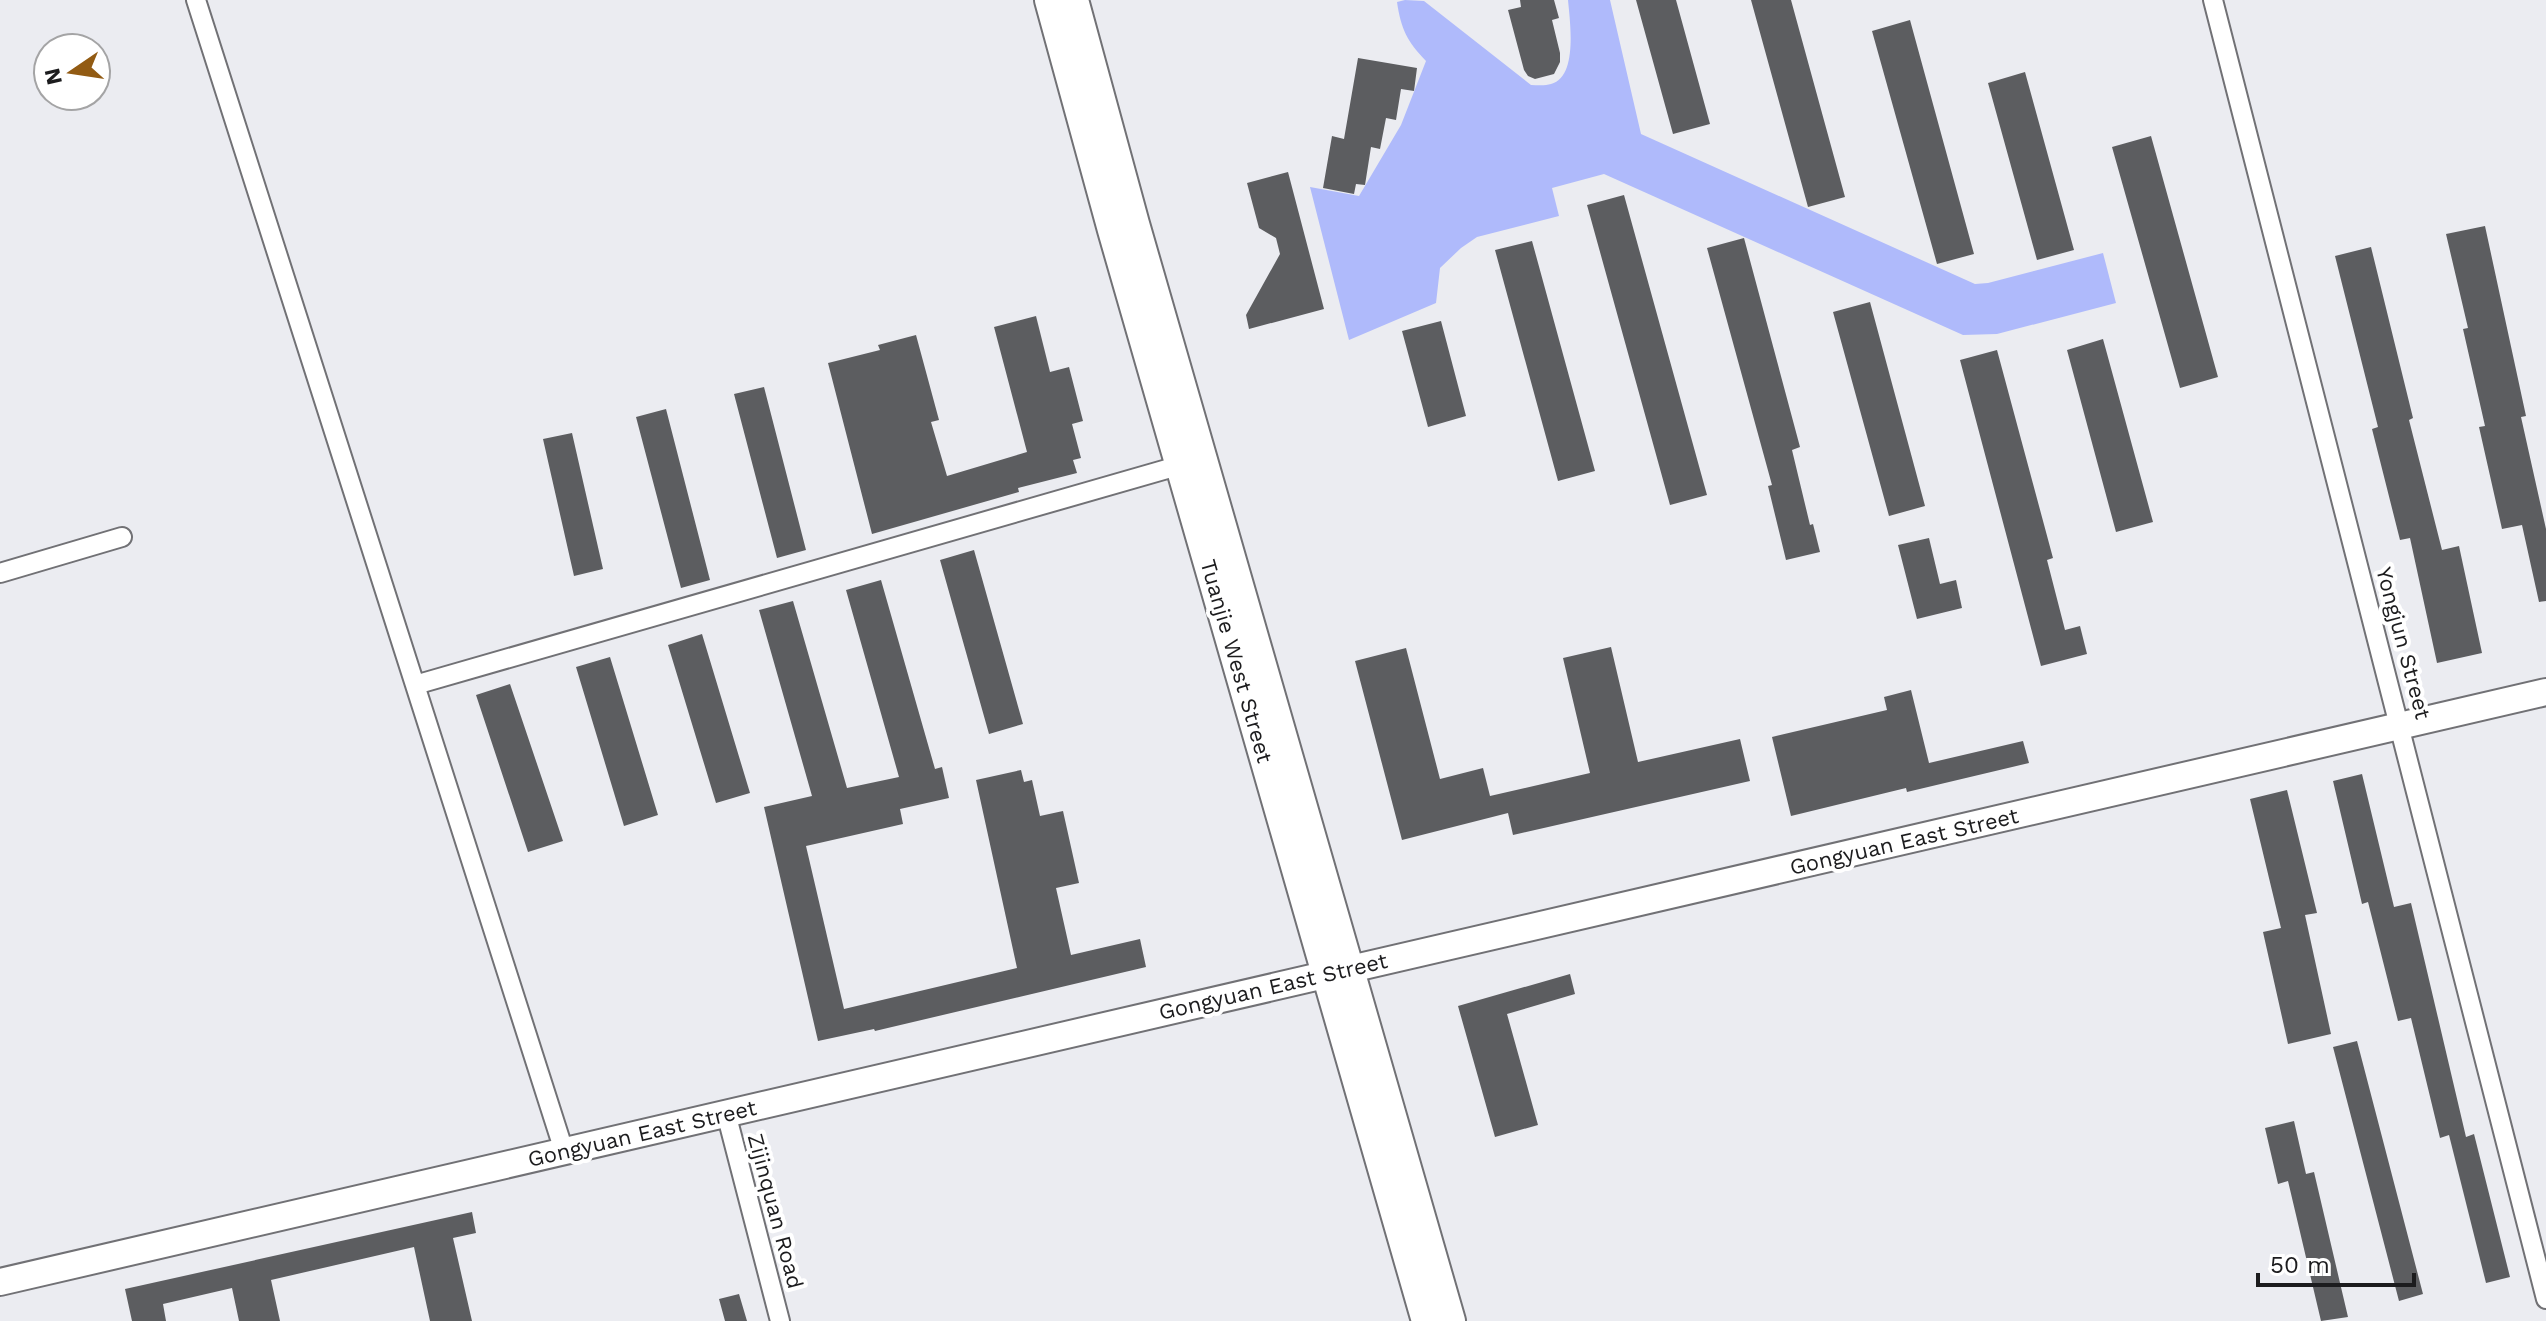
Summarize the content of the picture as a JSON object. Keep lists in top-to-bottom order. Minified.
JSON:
{"streets":{"main road":["Tuanjie West Street"],"street":["Yongjun Street","Gongyuan East Street","Zijinquan Road"]},"crossings":[["Yongjun Street","Gongyuan East Street"],["Tuanjie West Street","Gongyuan East Street"],["Gongyuan East Street","Zijinquan Road"]],"scale_bar":"50 m","north":"left"}
